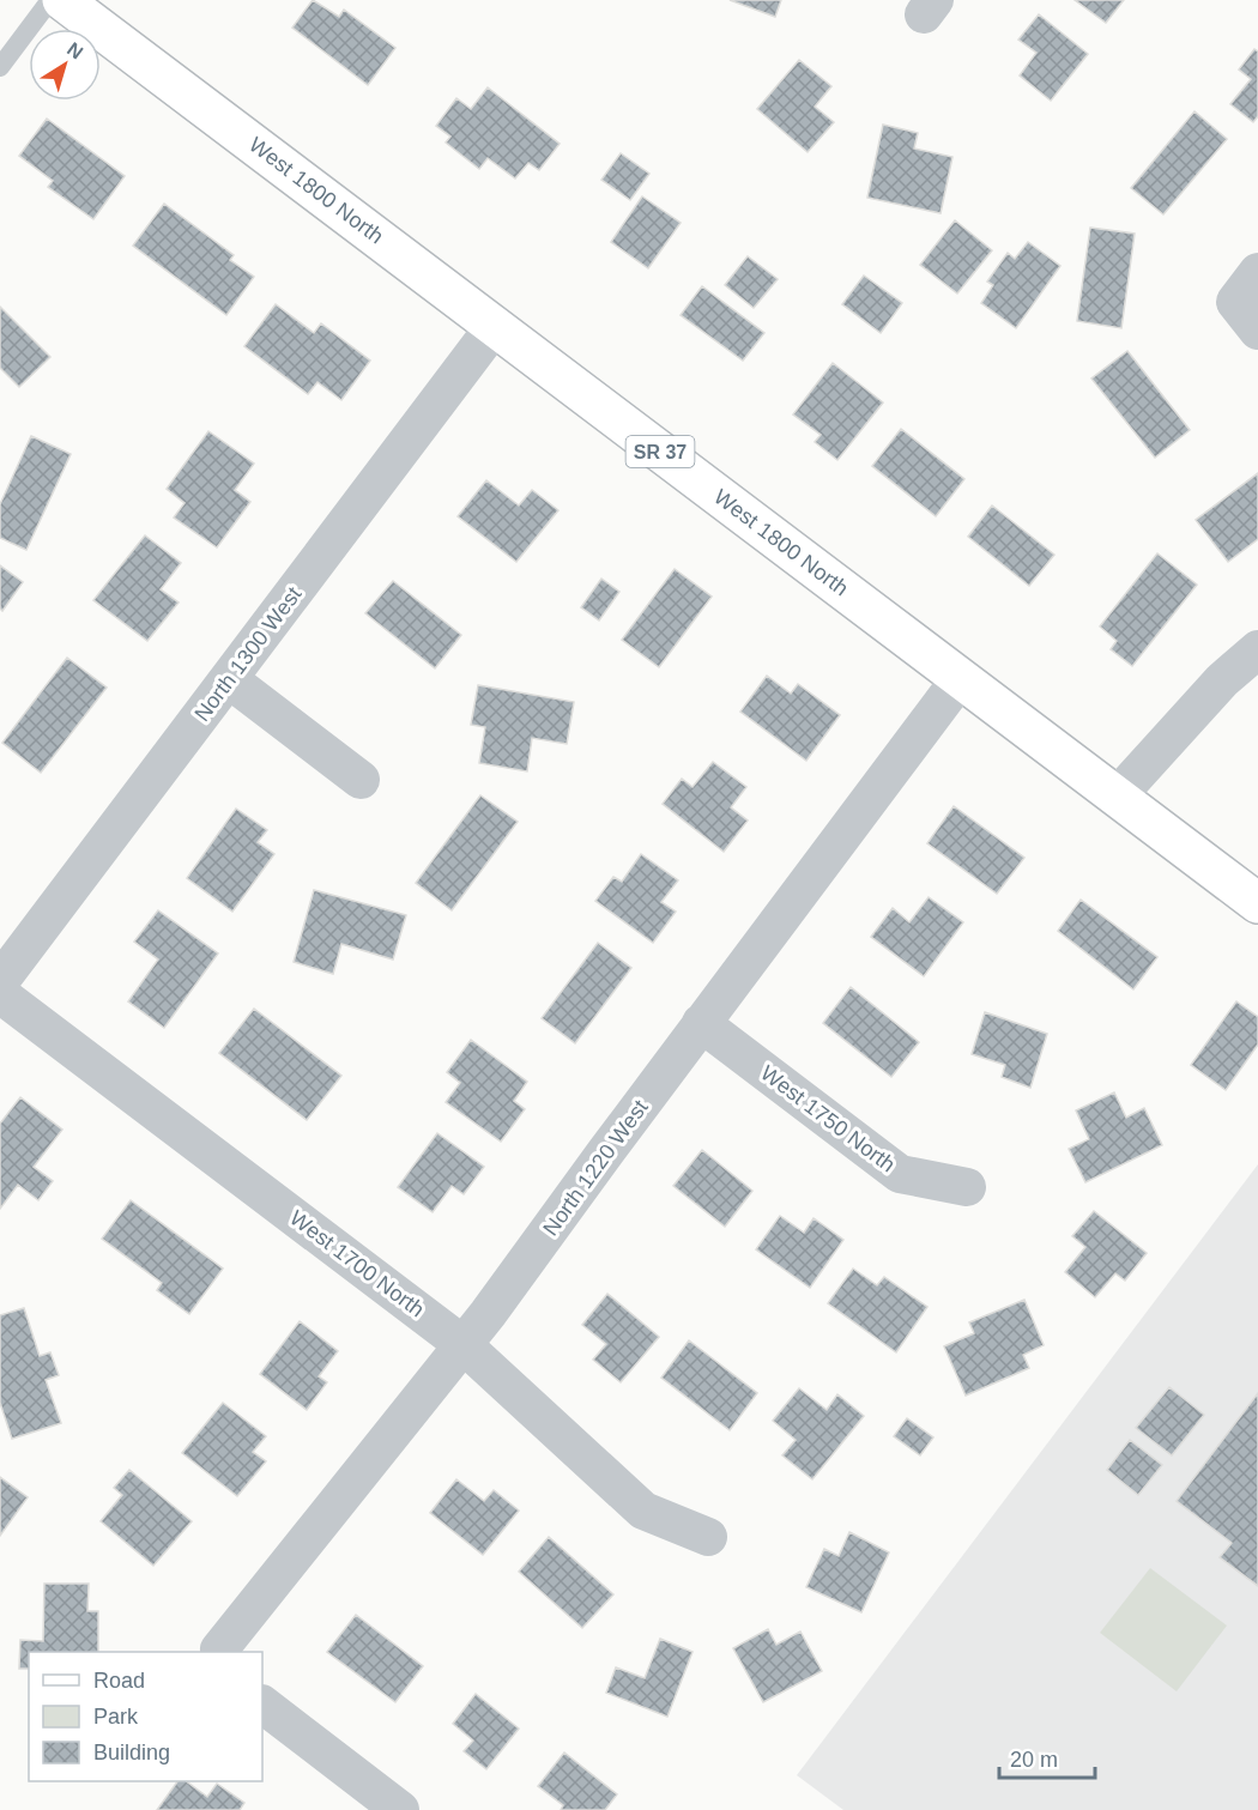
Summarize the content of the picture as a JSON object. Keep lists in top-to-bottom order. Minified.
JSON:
{"streets":{"main road":["West 1800 North","SR 37"],"street":["North 1300 West","West 1750 North","North 1220 West","West 1700 North"]},"crossings":[["West 1800 North","North 1300 West"],["West 1800 North","North 1220 West"],["West 1750 North","North 1220 West"],["North 1220 West","West 1700 North"]],"legend":["Road","Park","Building"],"scale_bar":"20 m","north":"top right"}
